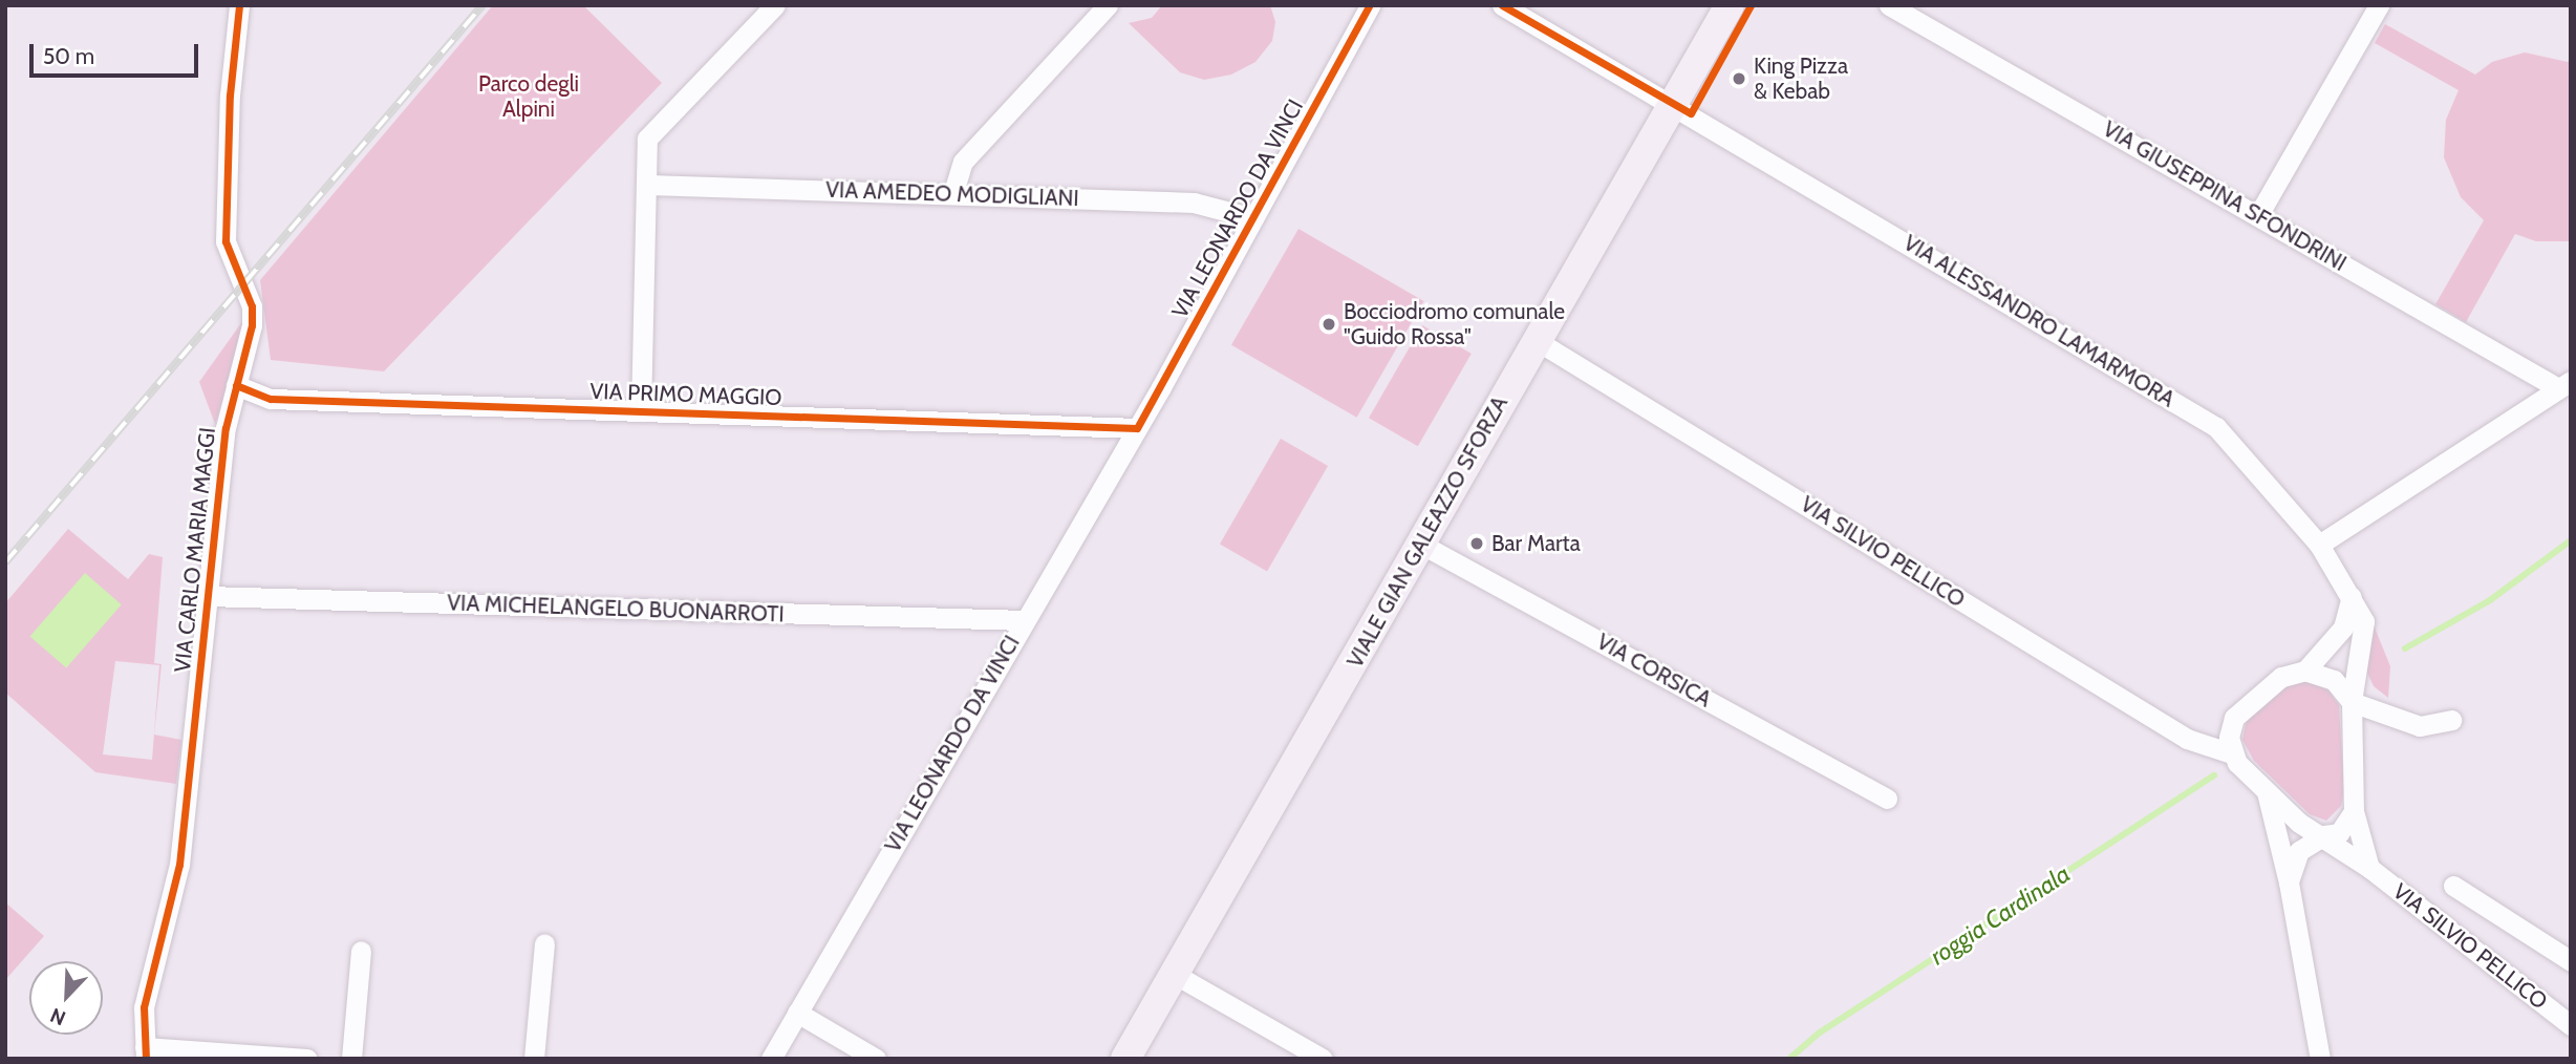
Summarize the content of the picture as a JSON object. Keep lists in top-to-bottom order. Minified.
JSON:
{"streets":{"street":["VIA AMEDEO MODIGLIANI","VIA GIUSEPPINA SFONDRINI","VIA LEONARDO DA VINCI","VIA ALESSANDRO LAMARMORA","VIA PRIMO MAGGIO","VIALE GIAN GALEAZZO SFORZA","VIA CARLO MARIA MAGGI","VIA SILVIO PELLICO","VIA MICHELANGELO BUONARROTI","VIA CORSICA"]},"crossings":[["VIA AMEDEO MODIGLIANI","VIA LEONARDO DA VINCI"],["VIA LEONARDO DA VINCI","VIA PRIMO MAGGIO"],["VIA LEONARDO DA VINCI","VIA MICHELANGELO BUONARROTI"],["VIA ALESSANDRO LAMARMORA","VIALE GIAN GALEAZZO SFORZA"],["VIA ALESSANDRO LAMARMORA","VIA SILVIO PELLICO"],["VIA PRIMO MAGGIO","VIA CARLO MARIA MAGGI"],["VIALE GIAN GALEAZZO SFORZA","VIA SILVIO PELLICO"],["VIALE GIAN GALEAZZO SFORZA","VIA CORSICA"],["VIA CARLO MARIA MAGGI","VIA MICHELANGELO BUONARROTI"]],"water":["roggia Cardinala"],"parks":["Parco degli Alpini"],"places":["King Pizza & Kebab","Bocciodromo comunale \"Guido Rossa\"","Bar Marta"],"scale_bar":"50 m","north":"bottom left"}
